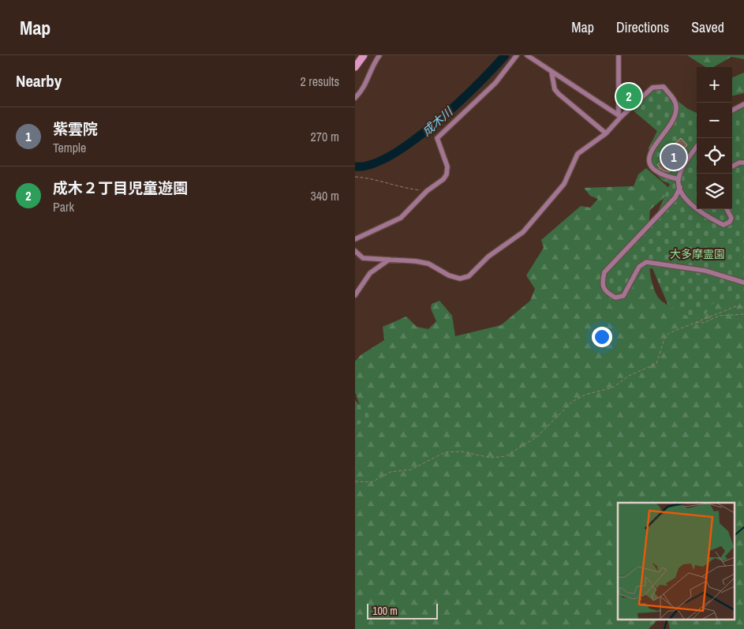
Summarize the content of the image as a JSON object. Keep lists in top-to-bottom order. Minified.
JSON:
{"water":["成木川"],"parks":["大多摩霊園"],"scale_bar":"100 m","page":{"header":"Map","nav":["Map","Directions","Saved"],"heading":["Nearby","2 results"],"map_buttons":["+","−"],"pins":["2","1"],"list":[{"mark":"1","name":"紫雲院","note":"Temple","value":"270 m"},{"mark":"2","name":"成木２丁目児童遊園","note":"Park","value":"340 m"}],"scale":"100 m"}}
